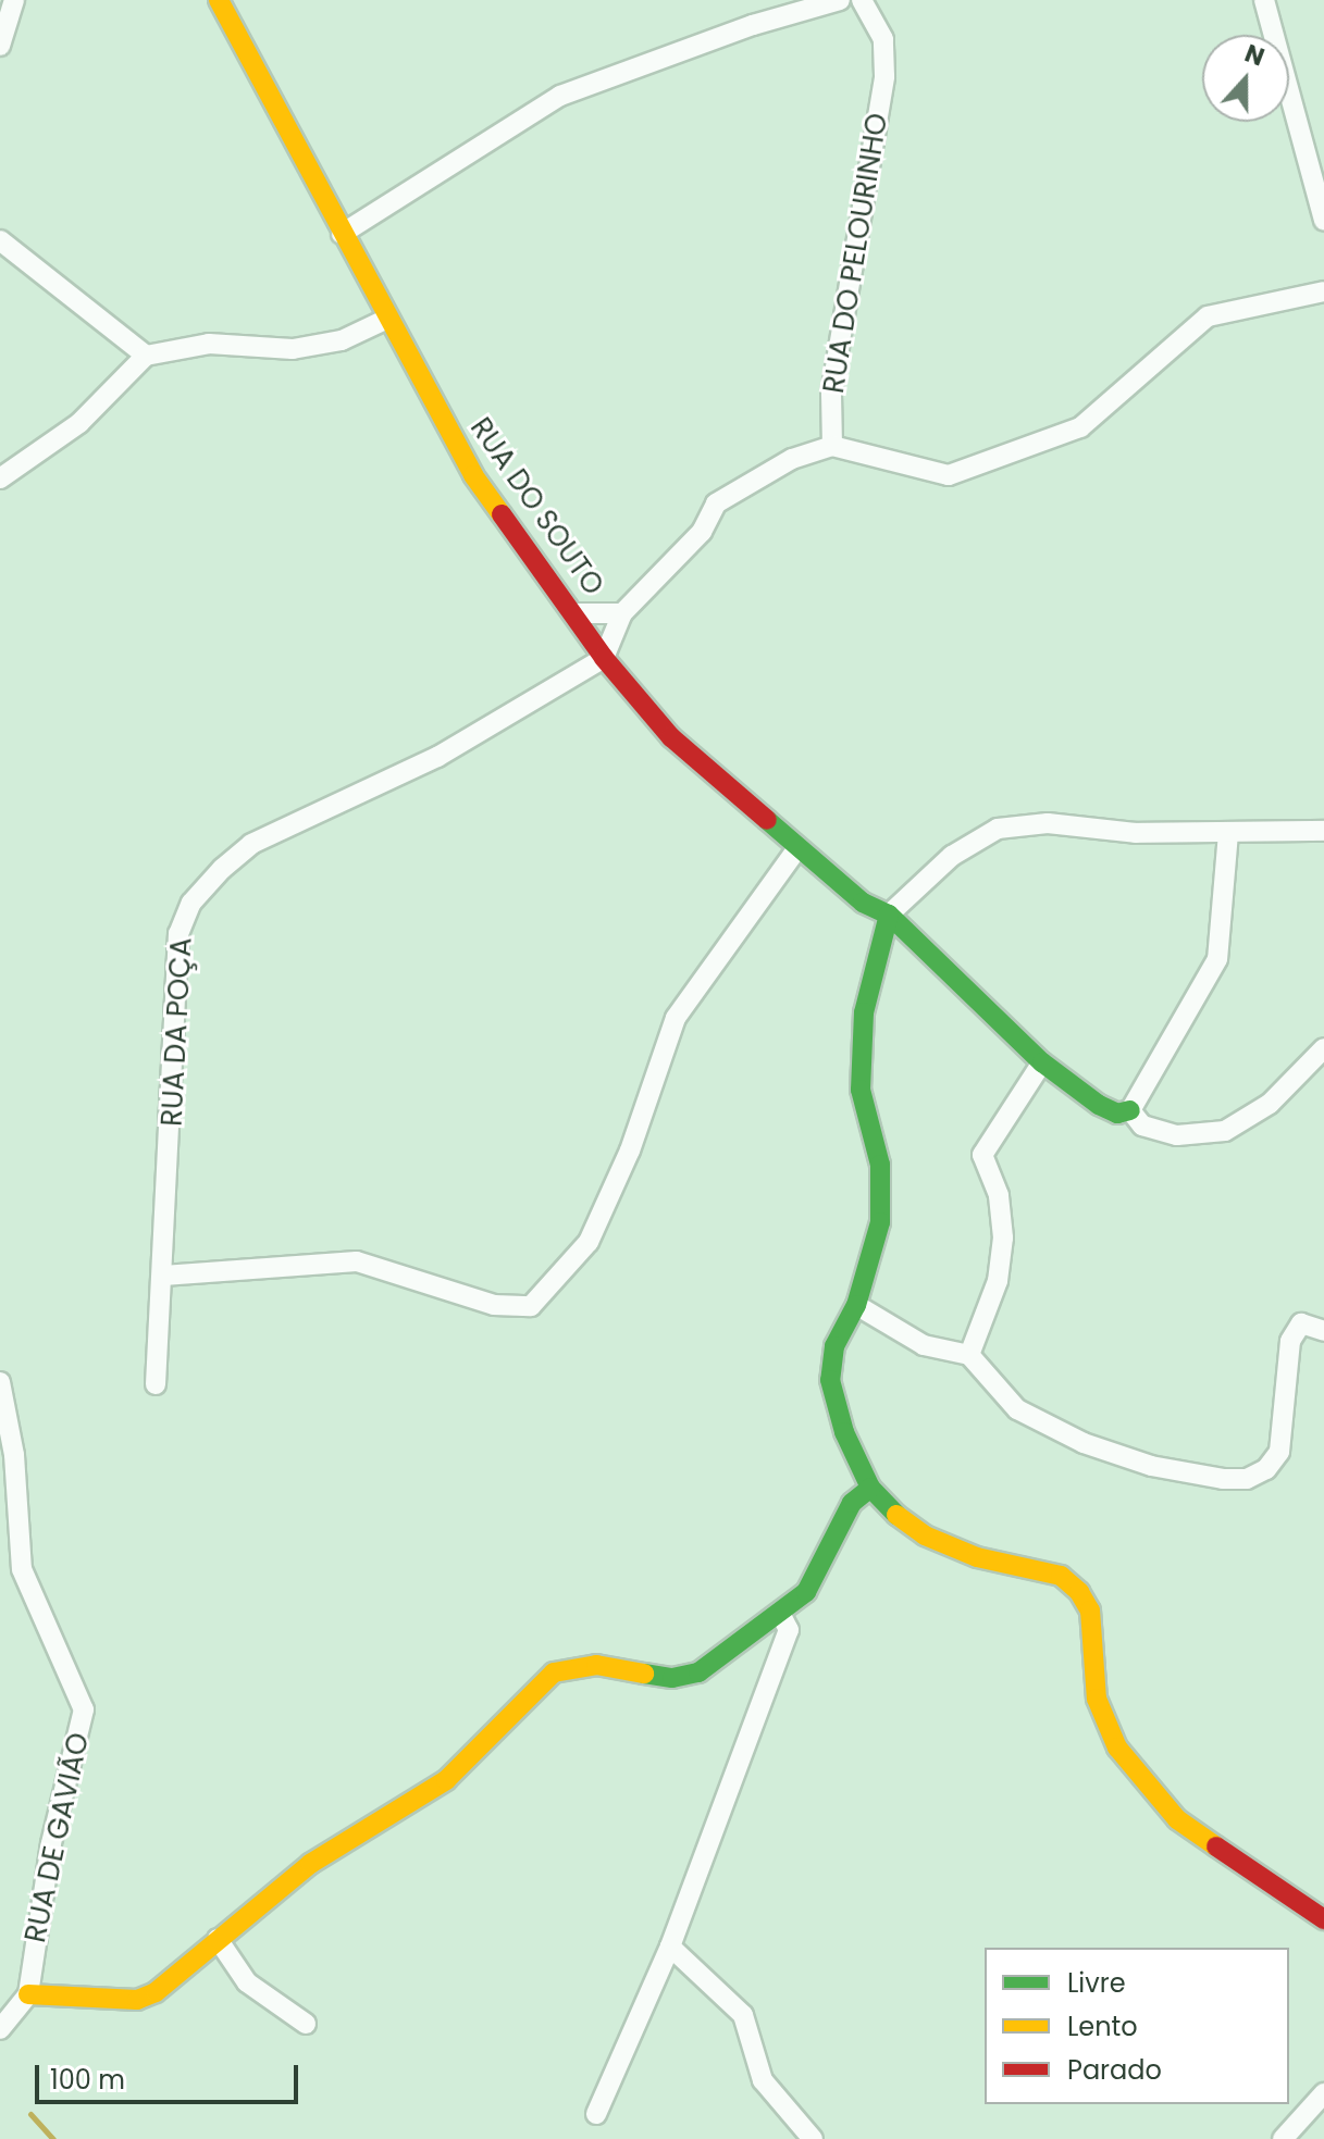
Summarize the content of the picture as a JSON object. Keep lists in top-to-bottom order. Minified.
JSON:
{"streets":{"street":["RUA DO PELOURINHO","RUA DO SOUTO","RUA DA POÇA","RUA DE GAVIÃO"]},"crossings":[["RUA DO SOUTO","RUA DA POÇA"]],"legend":["Livre","Lento","Parado"],"scale_bar":"100 m","north":"top"}
